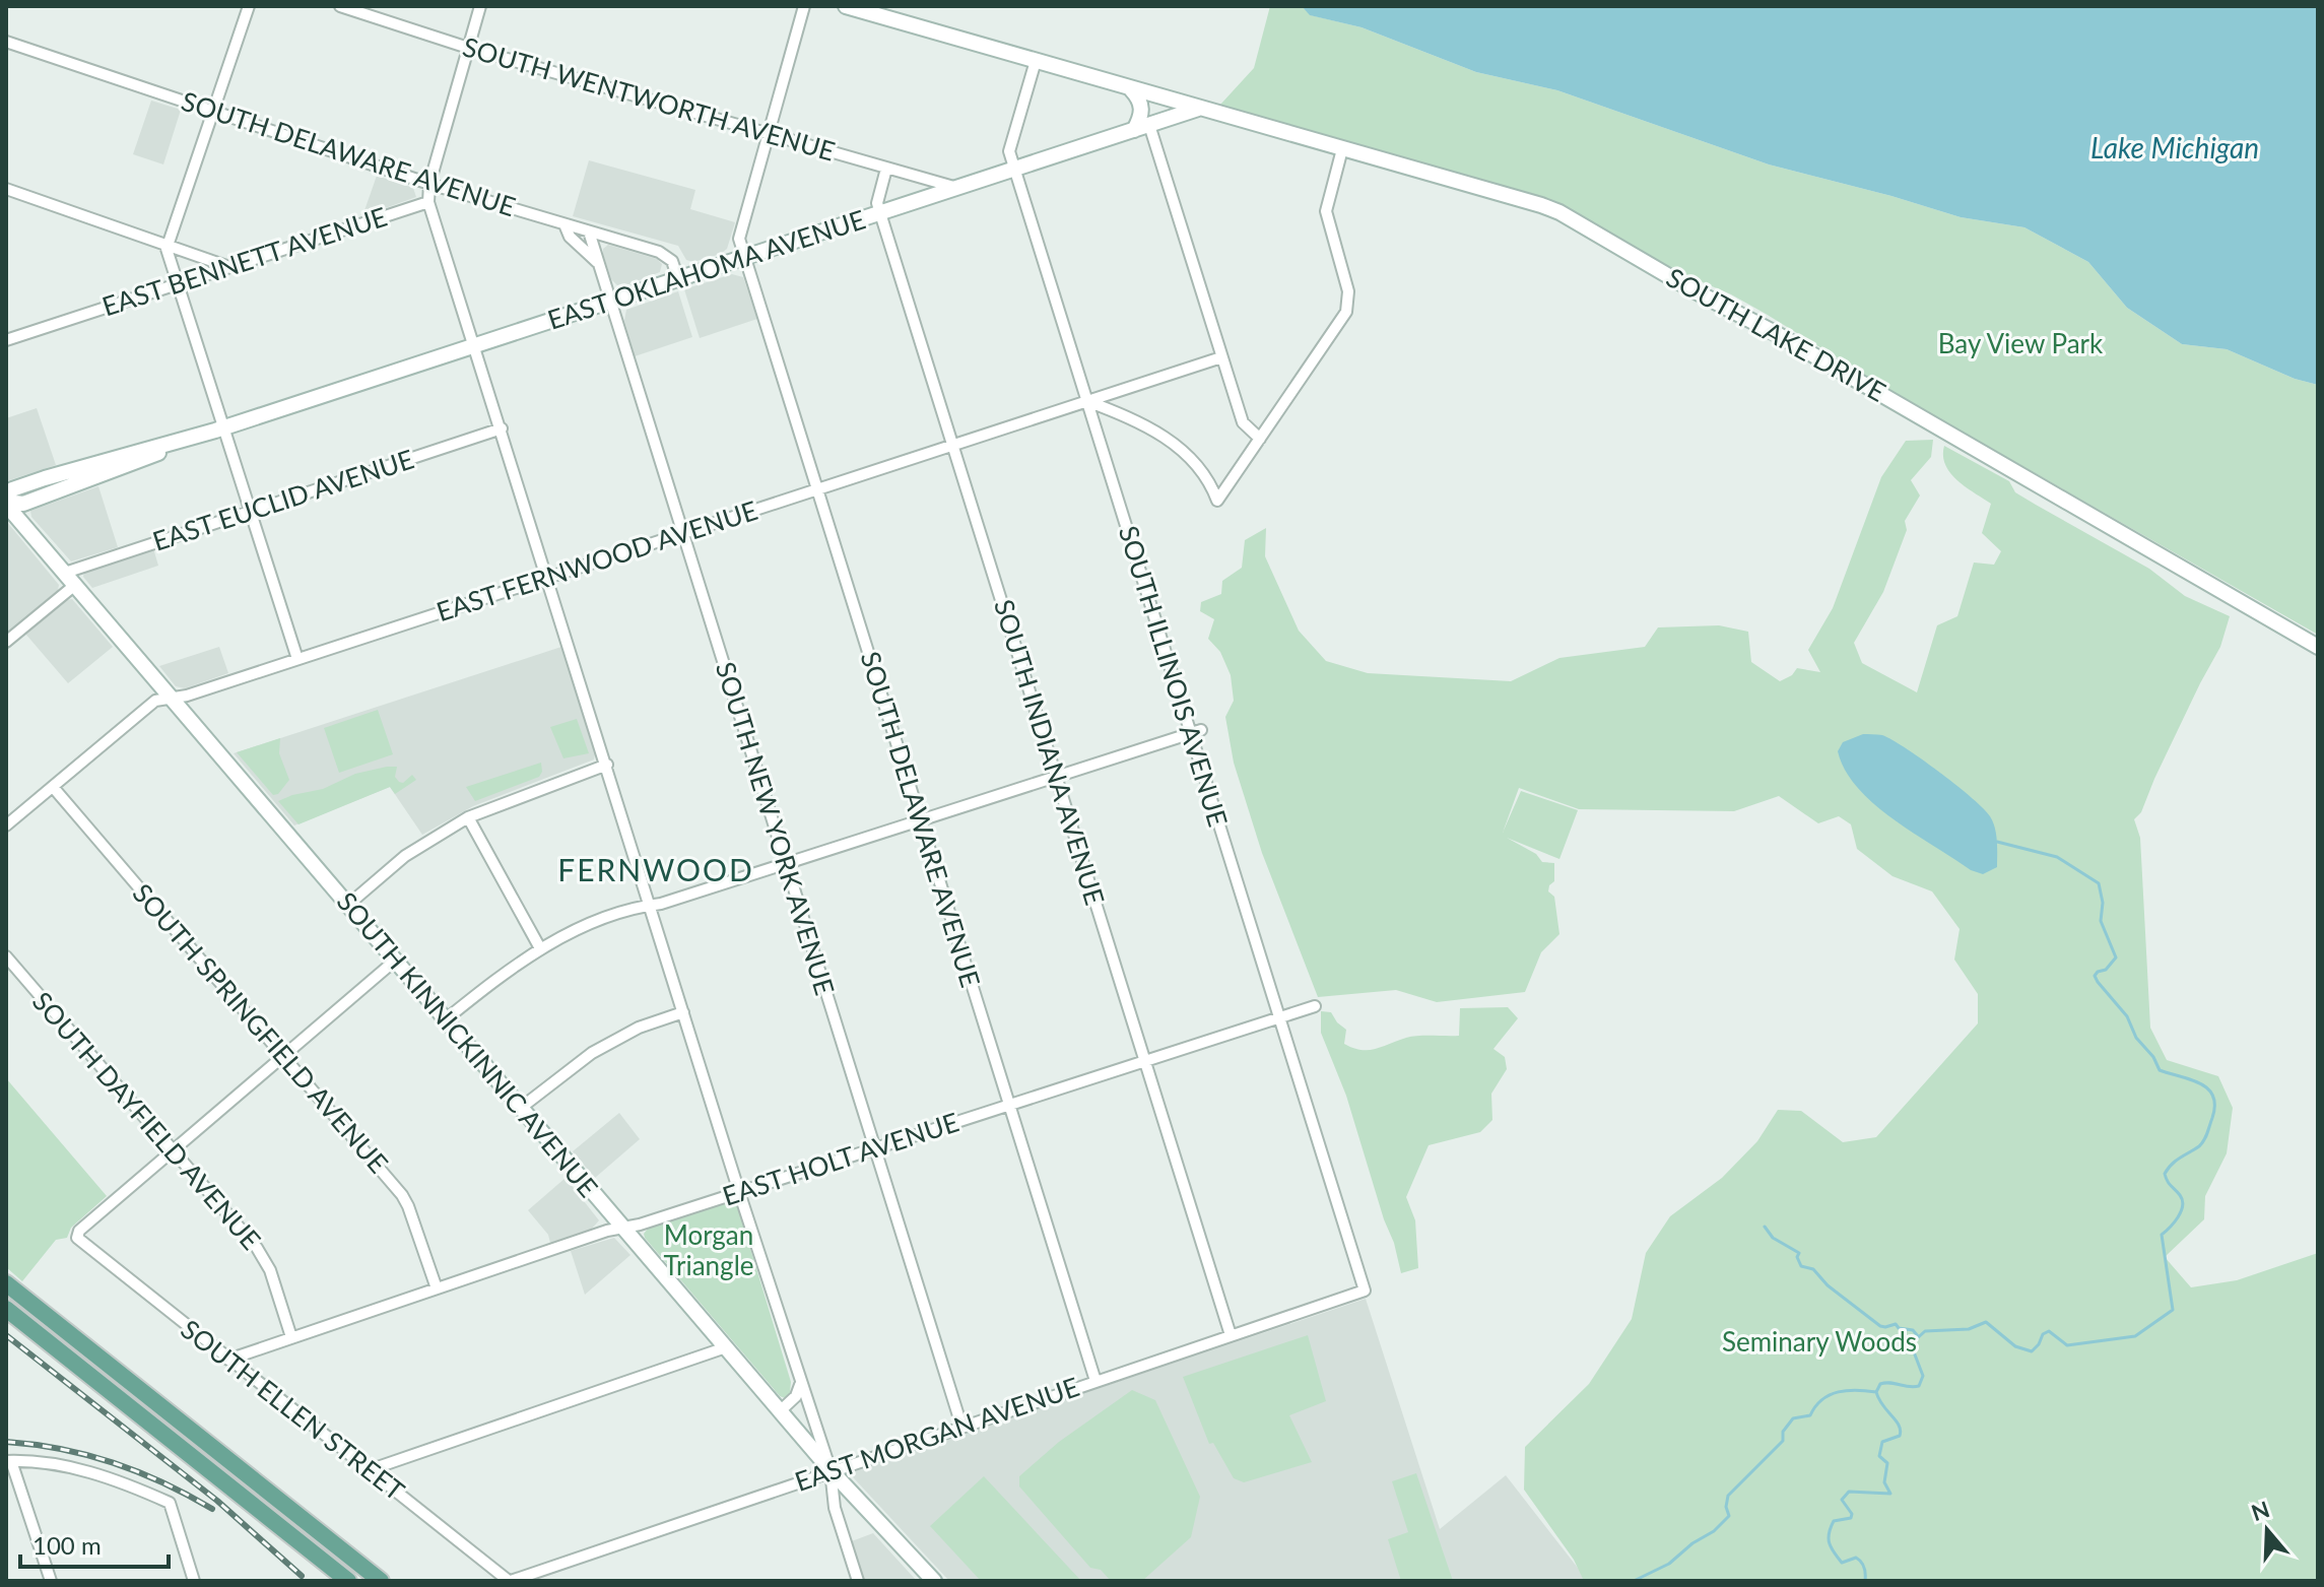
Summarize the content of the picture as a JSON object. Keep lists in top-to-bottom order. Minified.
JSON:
{"streets":{"street":["SOUTH WENTWORTH AVENUE","SOUTH DELAWARE AVENUE","EAST BENNETT AVENUE","EAST OKLAHOMA AVENUE","SOUTH LAKE DRIVE","EAST EUCLID AVENUE","EAST FERNWOOD AVENUE","SOUTH ILLINOIS AVENUE","SOUTH INDIANA AVENUE","SOUTH NEW YORK AVENUE","SOUTH SPRINGFIELD AVENUE","SOUTH KINNICKINNIC AVENUE","SOUTH DAYFIELD AVENUE","EAST HOLT AVENUE","SOUTH ELLEN STREET","EAST MORGAN AVENUE"]},"crossings":[["SOUTH WENTWORTH AVENUE","SOUTH DELAWARE AVENUE"],["SOUTH WENTWORTH AVENUE","EAST OKLAHOMA AVENUE"],["SOUTH WENTWORTH AVENUE","SOUTH INDIANA AVENUE"],["SOUTH DELAWARE AVENUE","EAST OKLAHOMA AVENUE"],["SOUTH DELAWARE AVENUE","EAST FERNWOOD AVENUE"],["SOUTH DELAWARE AVENUE","SOUTH NEW YORK AVENUE"],["SOUTH DELAWARE AVENUE","EAST HOLT AVENUE"],["SOUTH DELAWARE AVENUE","EAST MORGAN AVENUE"],["EAST OKLAHOMA AVENUE","SOUTH LAKE DRIVE"],["EAST OKLAHOMA AVENUE","SOUTH ILLINOIS AVENUE"],["EAST OKLAHOMA AVENUE","SOUTH INDIANA AVENUE"],["EAST OKLAHOMA AVENUE","SOUTH NEW YORK AVENUE"],["EAST OKLAHOMA AVENUE","SOUTH KINNICKINNIC AVENUE"],["SOUTH LAKE DRIVE","SOUTH ILLINOIS AVENUE"],["EAST EUCLID AVENUE","SOUTH KINNICKINNIC AVENUE"],["EAST FERNWOOD AVENUE","SOUTH ILLINOIS AVENUE"],["EAST FERNWOOD AVENUE","SOUTH INDIANA AVENUE"],["EAST FERNWOOD AVENUE","SOUTH NEW YORK AVENUE"],["EAST FERNWOOD AVENUE","SOUTH SPRINGFIELD AVENUE"],["EAST FERNWOOD AVENUE","SOUTH KINNICKINNIC AVENUE"],["SOUTH ILLINOIS AVENUE","EAST HOLT AVENUE"],["SOUTH ILLINOIS AVENUE","EAST MORGAN AVENUE"],["SOUTH INDIANA AVENUE","EAST HOLT AVENUE"],["SOUTH INDIANA AVENUE","EAST MORGAN AVENUE"],["SOUTH NEW YORK AVENUE","EAST HOLT AVENUE"],["SOUTH NEW YORK AVENUE","EAST MORGAN AVENUE"],["SOUTH SPRINGFIELD AVENUE","EAST HOLT AVENUE"],["SOUTH KINNICKINNIC AVENUE","EAST HOLT AVENUE"],["SOUTH KINNICKINNIC AVENUE","EAST MORGAN AVENUE"],["SOUTH DAYFIELD AVENUE","EAST HOLT AVENUE"],["SOUTH DAYFIELD AVENUE","SOUTH ELLEN STREET"],["EAST HOLT AVENUE","SOUTH ELLEN STREET"],["SOUTH ELLEN STREET","EAST MORGAN AVENUE"]],"districts":["FERNWOOD"],"water":["Lake Michigan"],"parks":["Bay View Park","Morgan Triangle","Seminary Woods"],"scale_bar":"100 m","north":"top"}
